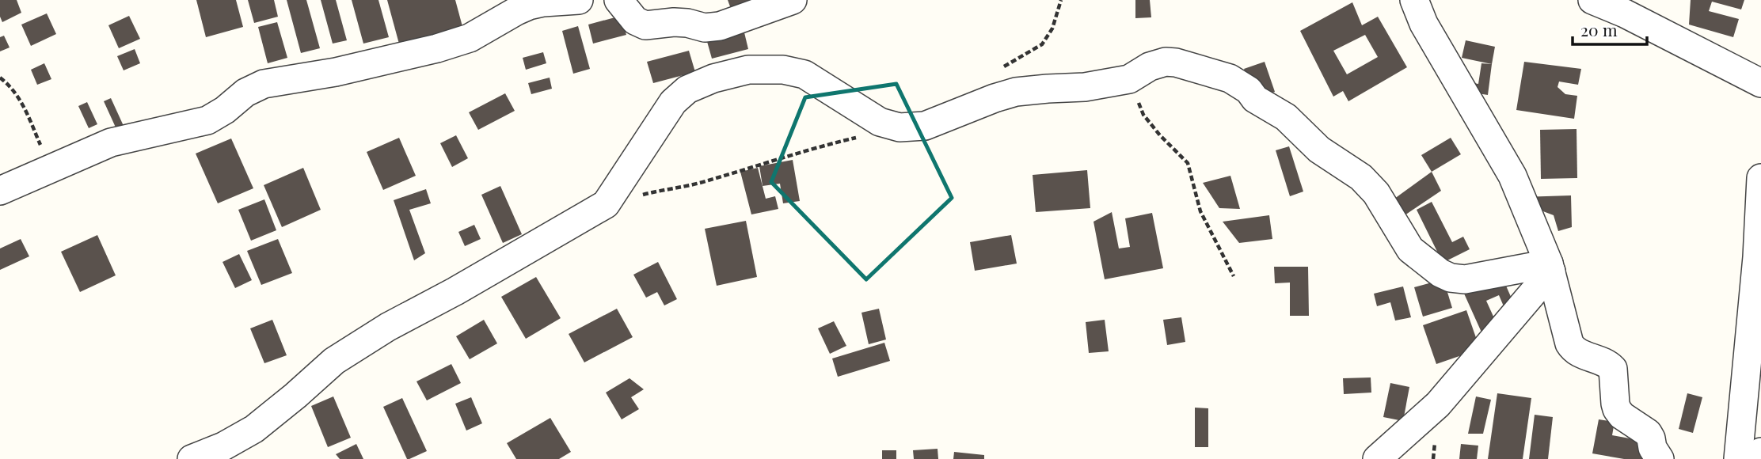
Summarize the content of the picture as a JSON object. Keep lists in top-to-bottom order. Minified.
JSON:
{"scale_bar":"20 m"}
